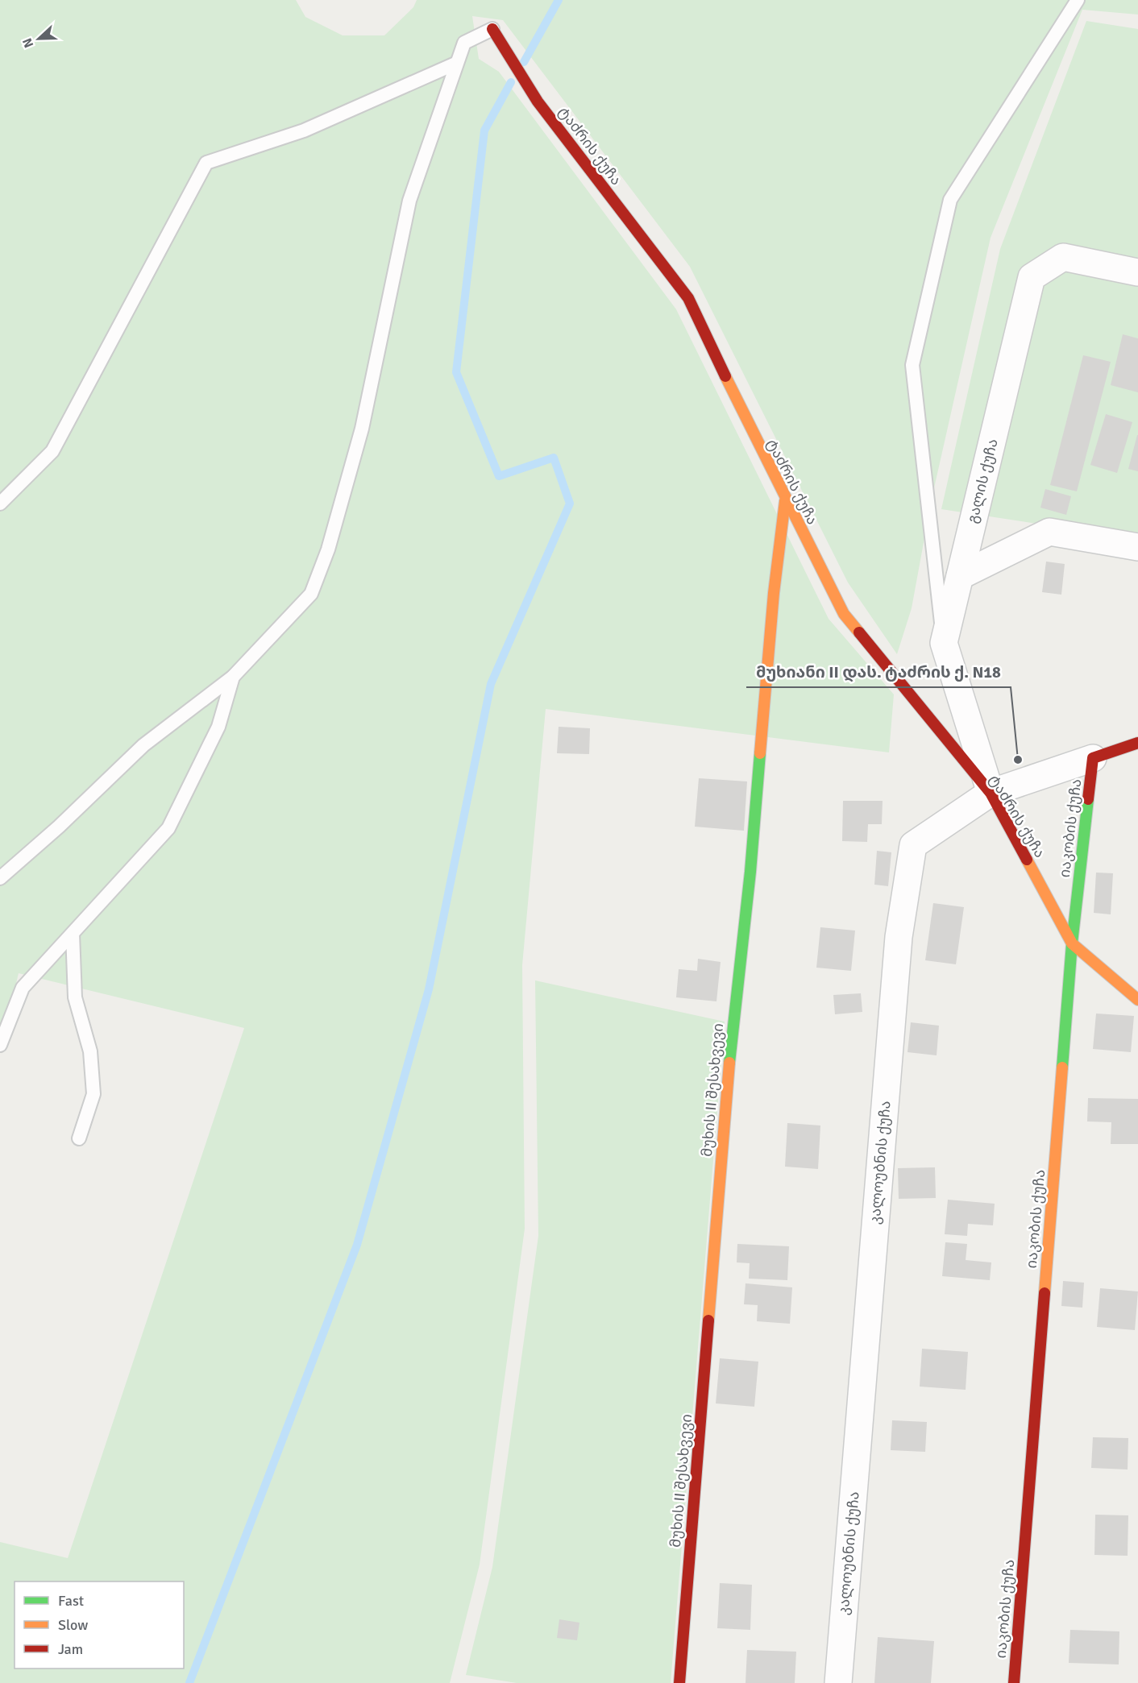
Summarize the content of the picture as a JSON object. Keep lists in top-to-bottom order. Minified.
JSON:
{"streets":{"street":["ტაძრის ქუჩა","გალის ქუჩა","იაკობის ქუჩა","მუხის II შესახვევი","კალოუბნის ქუჩა"]},"crossings":[["ტაძრის ქუჩა","იაკობის ქუჩა"],["ტაძრის ქუჩა","მუხის II შესახვევი"],["ტაძრის ქუჩა","კალოუბნის ქუჩა"],["იაკობის ქუჩა","კალოუბნის ქუჩა"]],"places":["მუხიანი II დას. ტაძრის ქ. N18"],"legend":["Fast","Slow","Jam"],"north":"left"}
